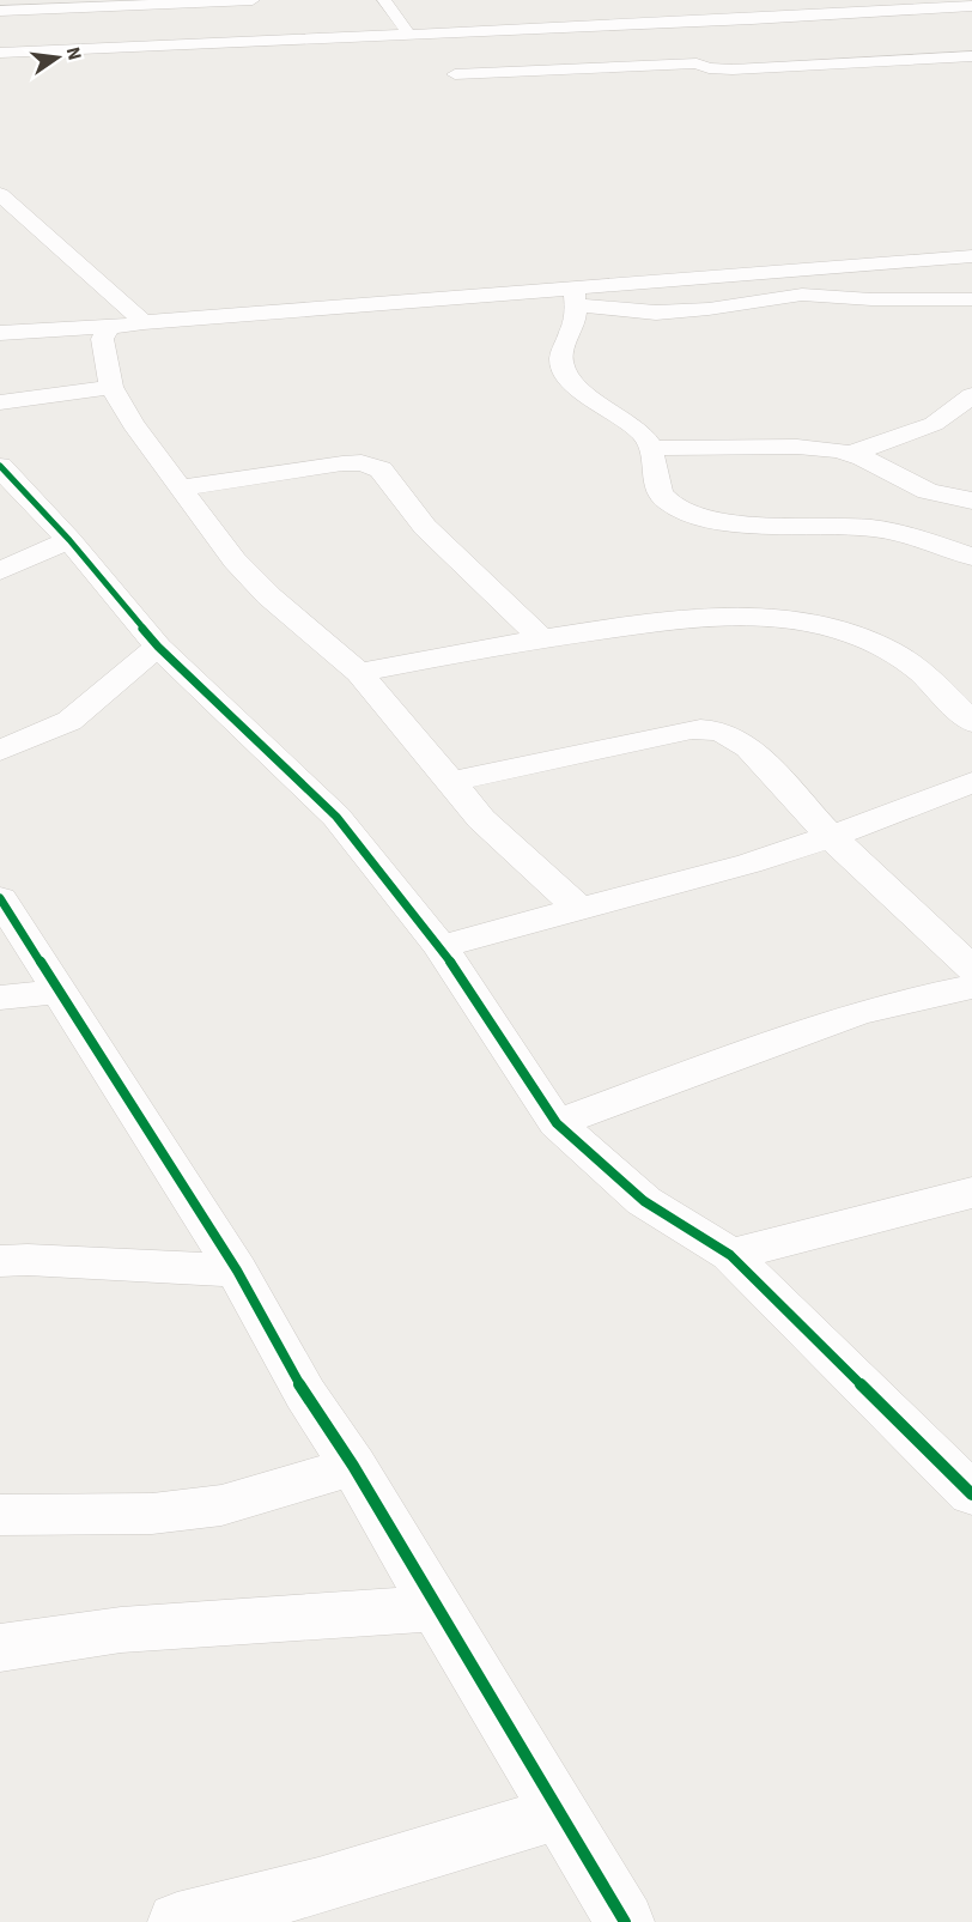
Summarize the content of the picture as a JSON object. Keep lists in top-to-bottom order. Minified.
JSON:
{"north":"right"}
